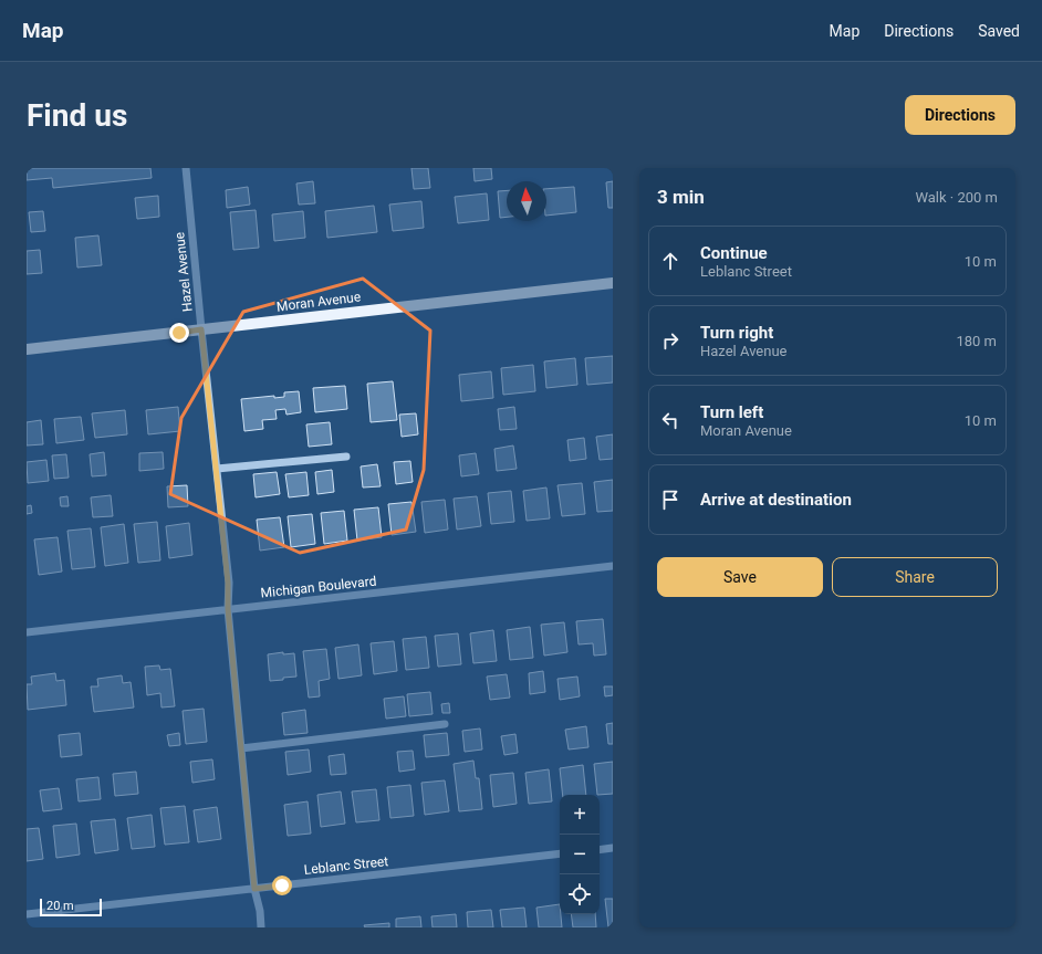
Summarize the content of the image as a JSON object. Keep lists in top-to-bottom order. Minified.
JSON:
{"streets":{"main road":["Moran Avenue"],"street":["Hazel Avenue","Michigan Boulevard","Leblanc Street"]},"crossings":[["Hazel Avenue","Moran Avenue"],["Hazel Avenue","Michigan Boulevard"],["Hazel Avenue","Leblanc Street"]],"scale_bar":"20 m","north":"top","page":{"header":"Map","nav":["Map","Directions","Saved"],"buttons":["Directions",["Save","Share"]],"title":"Find us","heading":["3 min","Walk · 200 m"],"list":[["Continue","Leblanc Street","10 m"],["Turn right","Hazel Avenue","180 m"],["Turn left","Moran Avenue","10 m"],"Arrive at destination"],"map_buttons":["+","−"],"scale":"20 m"}}
